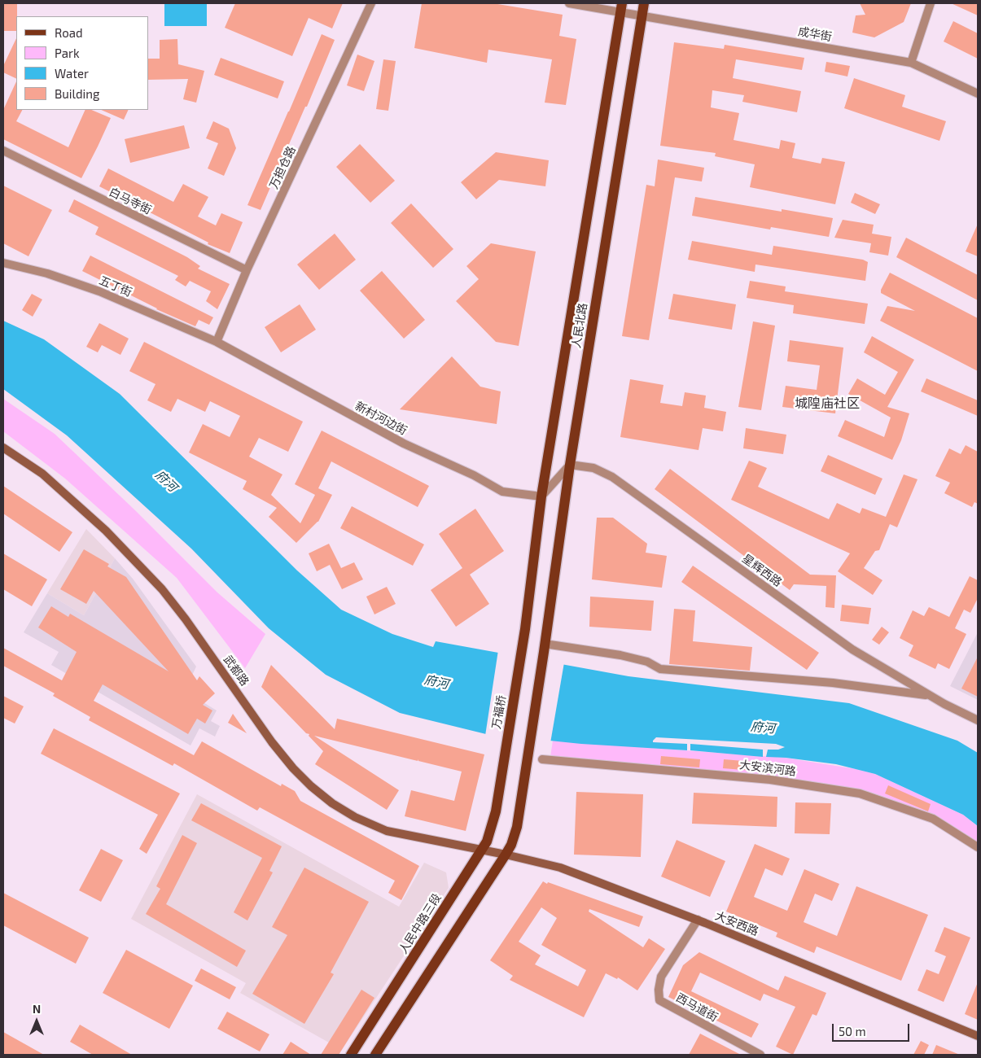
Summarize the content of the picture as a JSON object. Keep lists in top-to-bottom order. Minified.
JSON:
{"streets":{"main road":["人民北路","万福桥","人民中路三段"],"street":["成华街","万担仓路","白马寺街","五丁街","新村河边街","星辉西路","武都路","大安滨河路","大安西路","西马道街"]},"crossings":[["成华街","人民北路"],["万担仓路","白马寺街"],["万担仓路","五丁街"],["万担仓路","新村河边街"],["五丁街","新村河边街"],["人民北路","新村河边街"],["人民北路","星辉西路"],["人民北路","万福桥"],["武都路","人民中路三段"],["武都路","大安西路"],["万福桥","人民中路三段"],["人民中路三段","大安西路"],["大安西路","西马道街"]],"districts":["城隍庙社区"],"water":["府河"],"legend":["Road","Park","Water","Building"],"scale_bar":"50 m","north":"top"}
